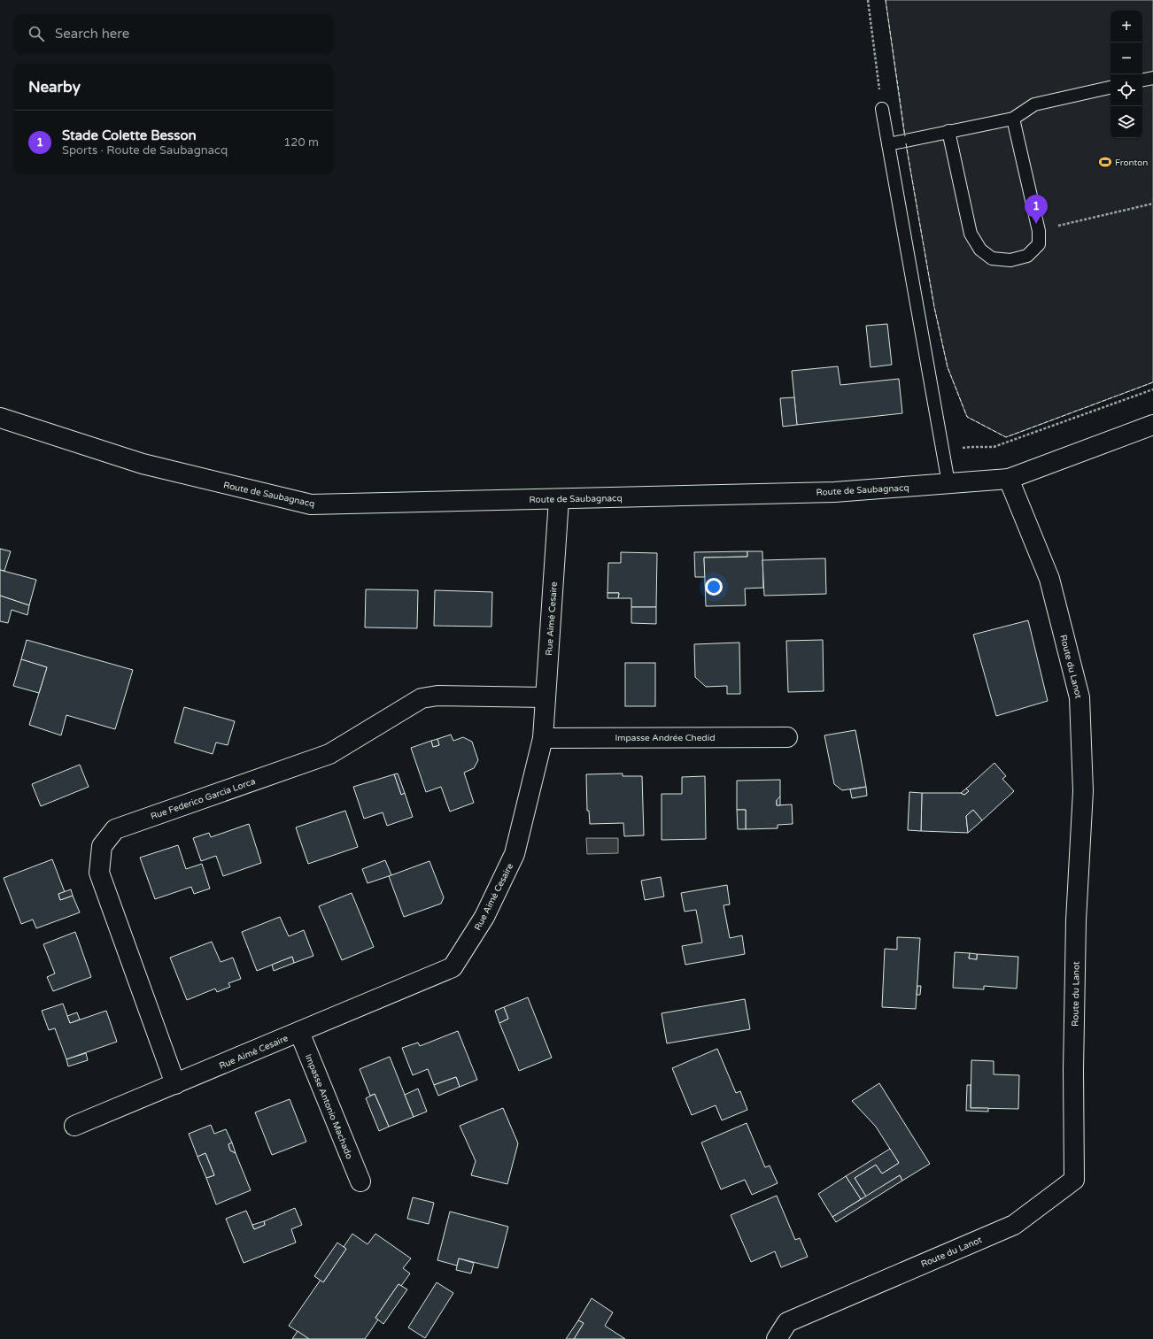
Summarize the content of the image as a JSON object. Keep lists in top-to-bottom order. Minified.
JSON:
{"streets":{"street":["Route de Saubagnacq","Rue Aimé Cesaire","Route du Lanot","Impasse Andrée Chedid","Rue Federico Garcia Lorca","Impasse Antonio Machado"]},"crossings":[["Route de Saubagnacq","Rue Aimé Cesaire"],["Route de Saubagnacq","Route du Lanot"],["Rue Aimé Cesaire","Impasse Andrée Chedid"],["Rue Aimé Cesaire","Rue Federico Garcia Lorca"],["Rue Aimé Cesaire","Impasse Antonio Machado"]],"places":{"sports":["Fronton"]},"page":{"map_buttons":["+","−"],"search":"Search here","heading":"Nearby","list":[{"mark":"1","name":"Stade Colette Besson","note":"Sports · Route de Saubagnacq","value":"120 m"}],"pins":"1"}}
